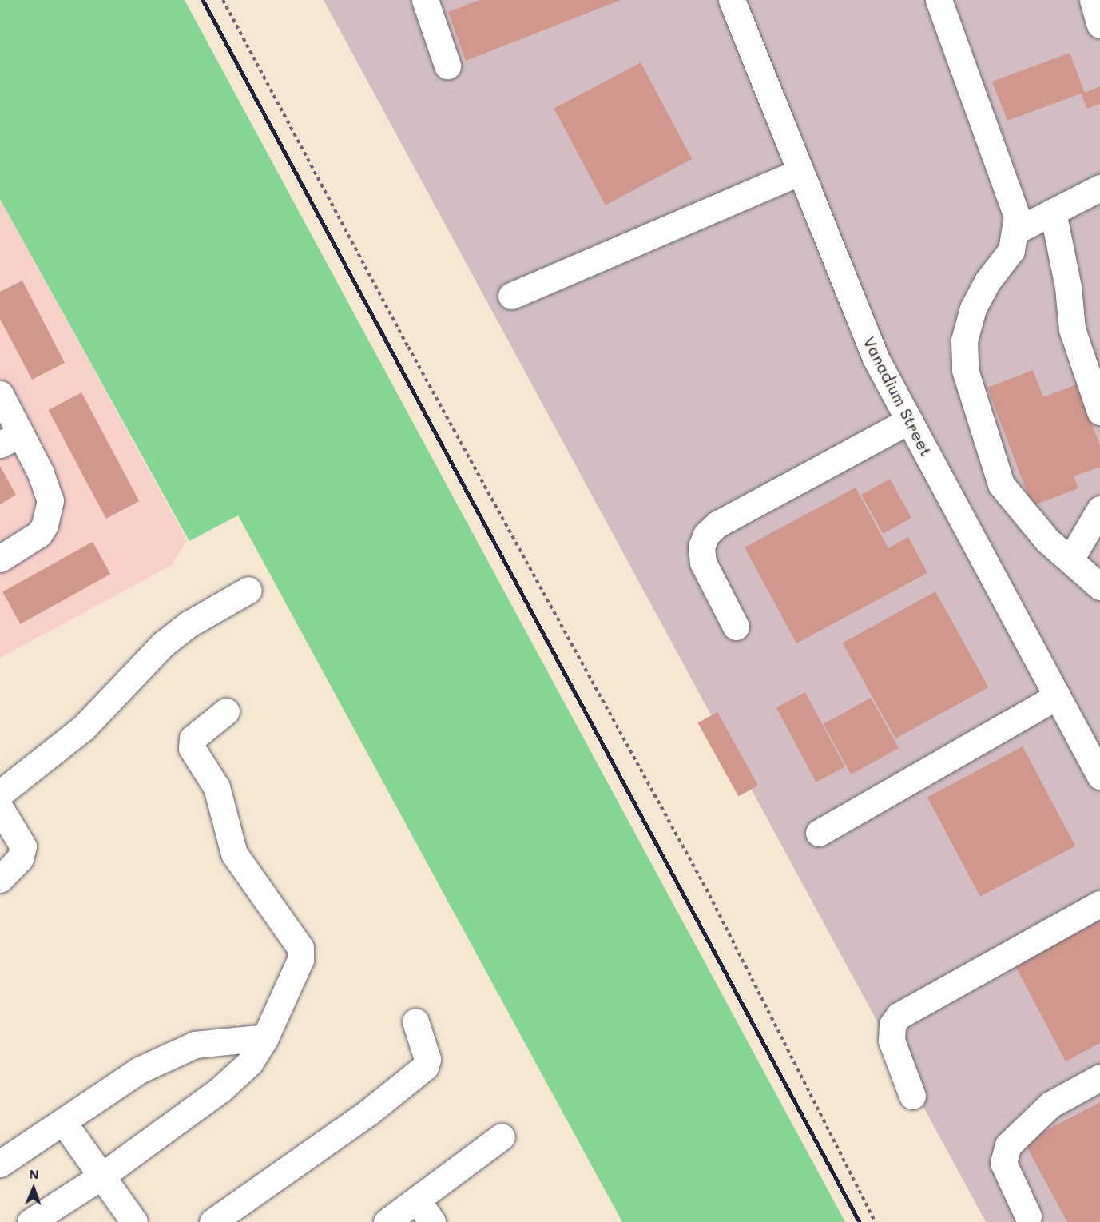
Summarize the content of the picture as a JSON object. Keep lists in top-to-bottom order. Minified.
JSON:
{"streets":{"street":["Vanadium Street"]},"north":"top"}
